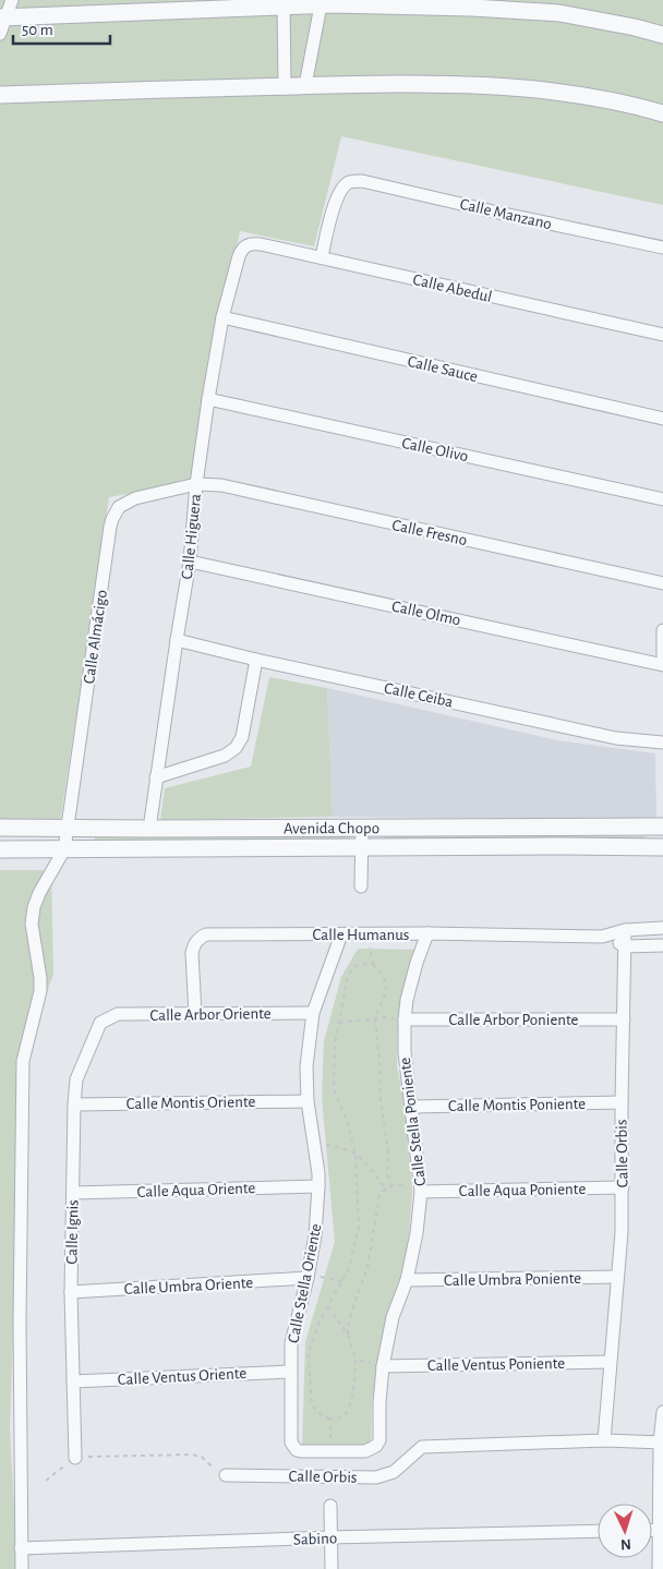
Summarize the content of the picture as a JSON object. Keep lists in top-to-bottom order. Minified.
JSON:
{"streets":{"street":["Calle Manzano","Calle Abedul","Calle Sauce","Calle Olivo","Calle Fresno","Calle Higuera","Calle Olmo","Calle Almácigo","Calle Ceiba","Avenida Chopo","Calle Humanus","Calle Arbor Oriente","Calle Arbor Poniente","Calle Montis Oriente","Calle Montis Poniente","Calle Stella Poniente","Calle Orbis","Calle Aqua Oriente","Calle Aqua Poniente","Calle Ignis","Calle Umbra Poniente","Calle Stella Oriente","Calle Umbra Oriente","Calle Ventus Poniente","Calle Ventus Oriente","Sabino"]},"crossings":[["Calle Manzano","Calle Abedul"],["Calle Abedul","Calle Higuera"],["Calle Sauce","Calle Higuera"],["Calle Olivo","Calle Higuera"],["Calle Fresno","Calle Higuera"],["Calle Fresno","Calle Almácigo"],["Calle Higuera","Calle Olmo"],["Calle Higuera","Calle Almácigo"],["Calle Higuera","Calle Ceiba"],["Calle Higuera","Avenida Chopo"],["Calle Almácigo","Avenida Chopo"],["Calle Humanus","Calle Arbor Oriente"],["Calle Humanus","Calle Stella Poniente"],["Calle Humanus","Calle Orbis"],["Calle Humanus","Calle Stella Oriente"],["Calle Arbor Oriente","Calle Ignis"],["Calle Arbor Oriente","Calle Stella Oriente"],["Calle Arbor Poniente","Calle Stella Poniente"],["Calle Arbor Poniente","Calle Orbis"],["Calle Montis Oriente","Calle Ignis"],["Calle Montis Oriente","Calle Stella Oriente"],["Calle Montis Poniente","Calle Stella Poniente"],["Calle Montis Poniente","Calle Orbis"],["Calle Stella Poniente","Calle Aqua Poniente"],["Calle Stella Poniente","Calle Umbra Poniente"],["Calle Stella Poniente","Calle Stella Oriente"],["Calle Stella Poniente","Calle Ventus Poniente"],["Calle Orbis","Calle Aqua Poniente"],["Calle Orbis","Calle Umbra Poniente"],["Calle Orbis","Calle Ventus Poniente"],["Calle Aqua Oriente","Calle Ignis"],["Calle Aqua Oriente","Calle Stella Oriente"],["Calle Ignis","Calle Umbra Oriente"],["Calle Ignis","Calle Ventus Oriente"],["Calle Stella Oriente","Calle Umbra Oriente"],["Calle Stella Oriente","Calle Ventus Oriente"]],"scale_bar":"50 m","north":"bottom"}
